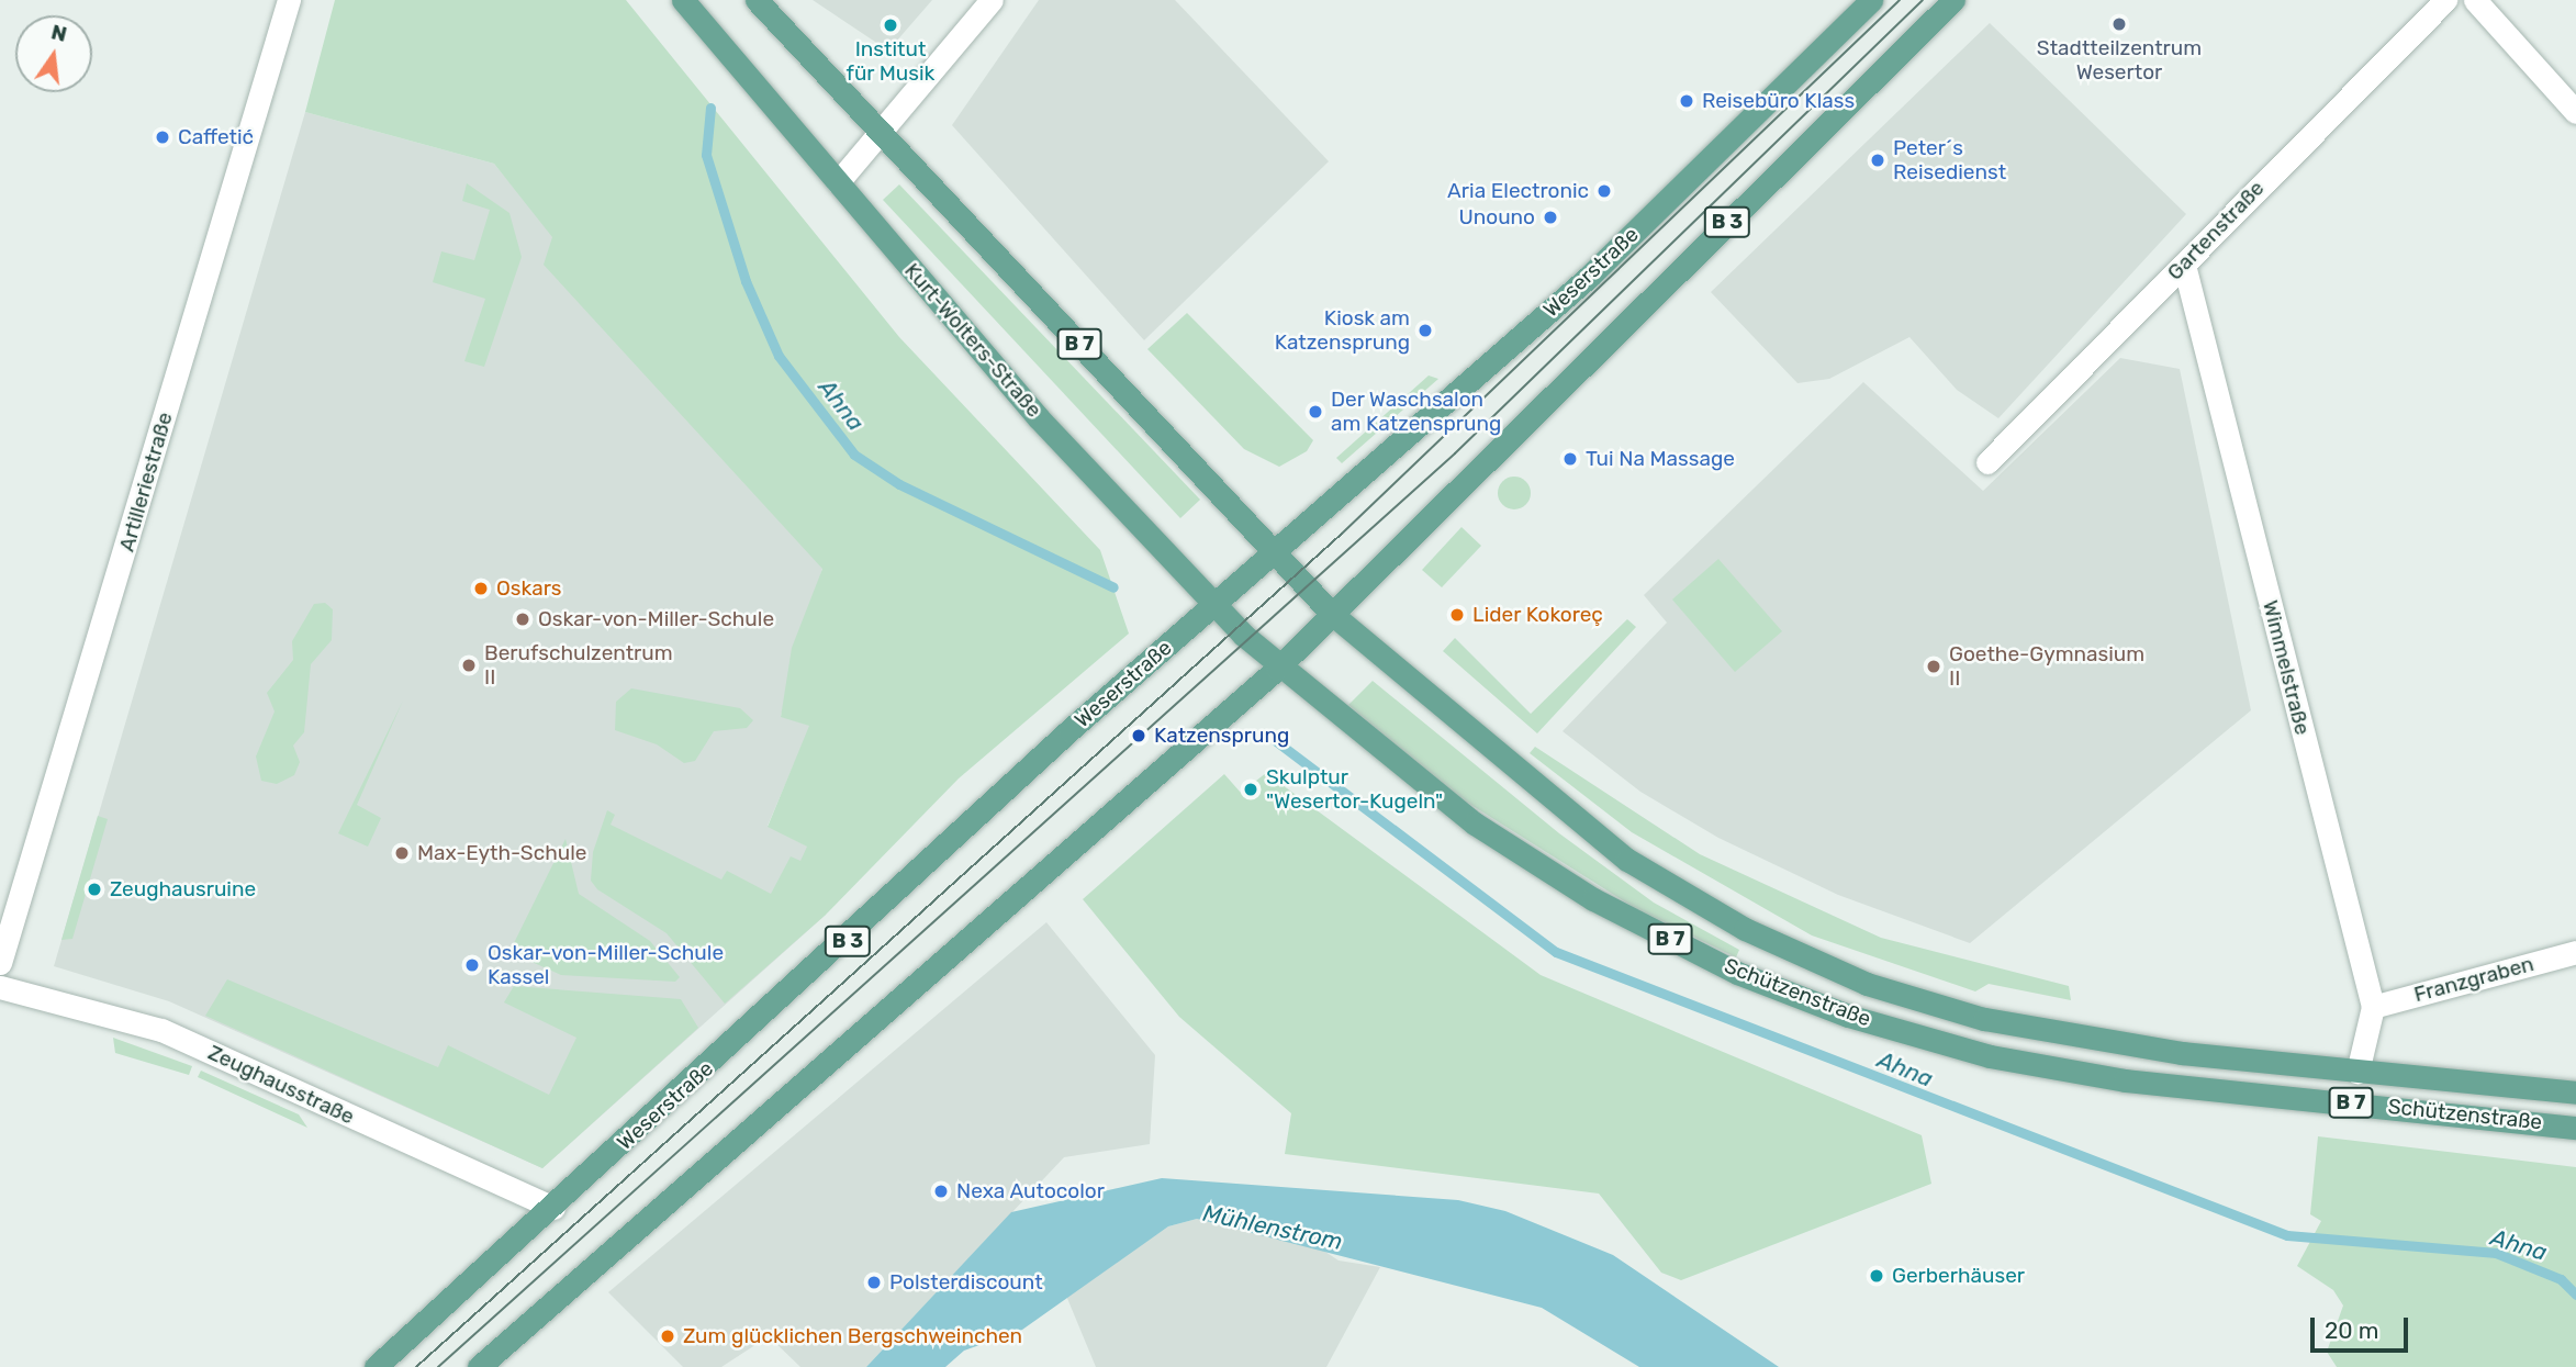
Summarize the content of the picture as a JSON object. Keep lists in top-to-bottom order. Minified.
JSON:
{"streets":{"main road":["B 3","Weserstraße","Kurt-Wolters-Straße","B 7","Schützenstraße"],"street":["Gartenstraße","Artilleriestraße","Wimmelstraße","Franzgraben","Zeughausstraße"]},"crossings":[["B 3","Kurt-Wolters-Straße"],["B 3","B 7"],["B 3","Schützenstraße"],["Gartenstraße","Wimmelstraße"],["Weserstraße","Kurt-Wolters-Straße"],["Weserstraße","B 7"],["Weserstraße","Zeughausstraße"],["Kurt-Wolters-Straße","Schützenstraße"],["B 7","Wimmelstraße"],["B 7","Schützenstraße"],["Wimmelstraße","Franzgraben"],["Wimmelstraße","Schützenstraße"]],"water":["Ahna","Mühlenstrom"],"places":["Stadtteilzentrum Wesertor","Institut für Musik","Reisebüro Klass","Caffetić","Peter´s Reisedienst","Aria Electronic","Unouno","Kiosk am Katzensprung","Der Waschsalon am Katzensprung","Tui Na Massage","Oskars","Lider Kokoreç","Oskar-von-Miller-Schule","Berufschulzentrum II","Goethe-Gymnasium II","Katzensprung","Skulptur \"Wesertor-Kugeln\"","Max-Eyth-Schule","Zeughausruine","Oskar-von-Miller-Schule Kassel","Nexa Autocolor","Gerberhäuser","Polsterdiscount","Zum glücklichen Bergschweinchen"],"scale_bar":"20 m","north":"top"}
